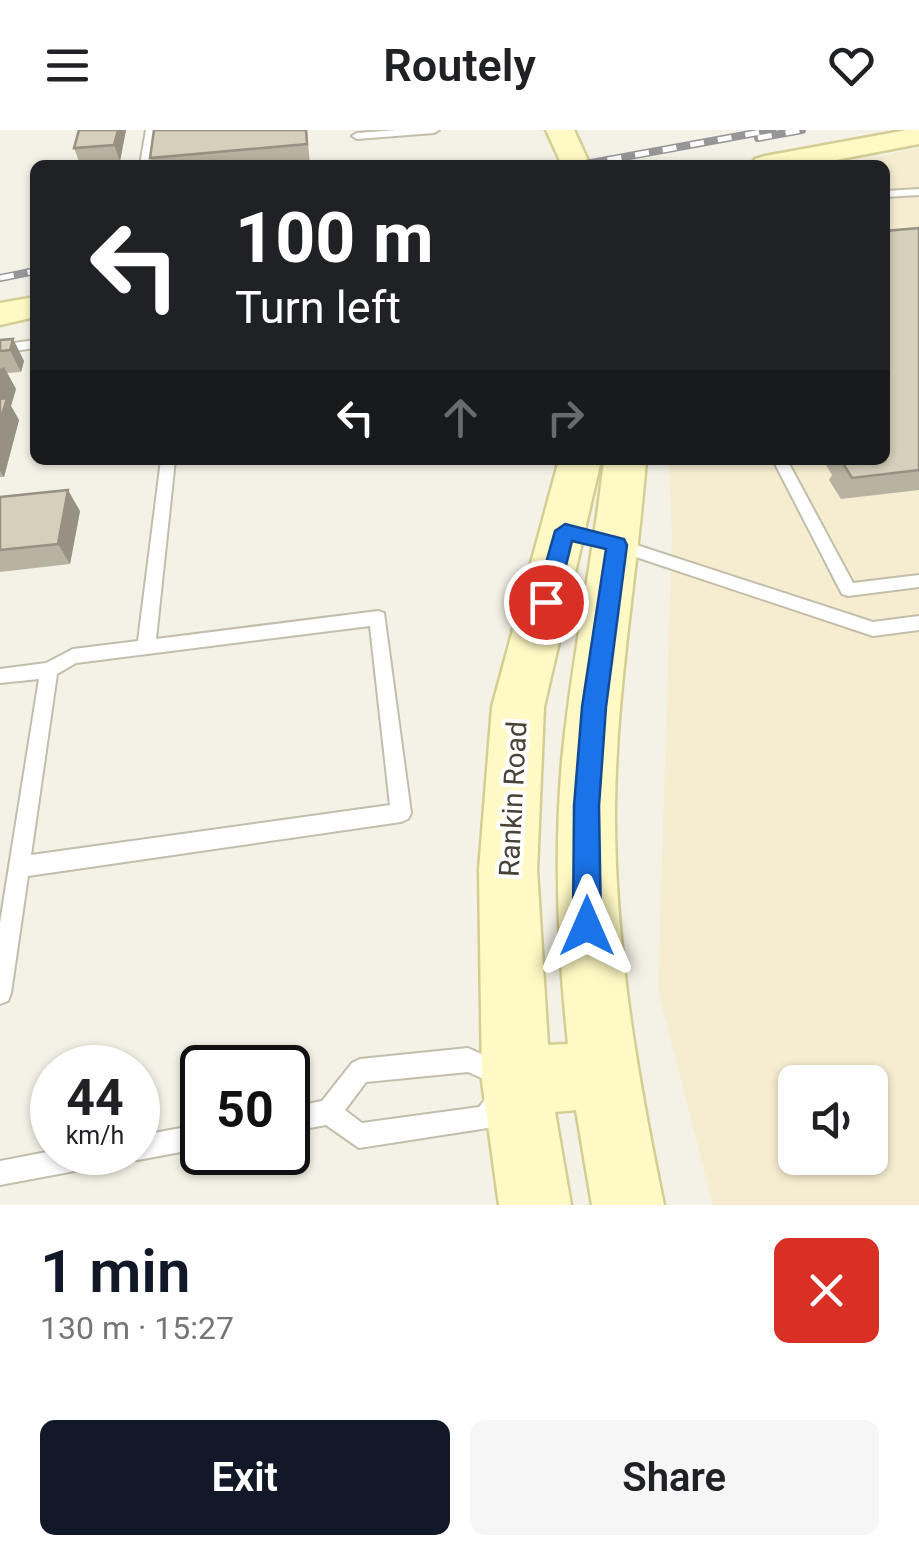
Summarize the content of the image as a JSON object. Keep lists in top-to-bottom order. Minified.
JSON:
{"streets":{"main road":["Rankin Road"]},"page":{"header":"Routely","turn":["100 m","Turn left"],"speed":"44 km/h","limit":"50","heading":["1 min","130 m · 15:27"],"buttons":["Exit","Share"]}}
